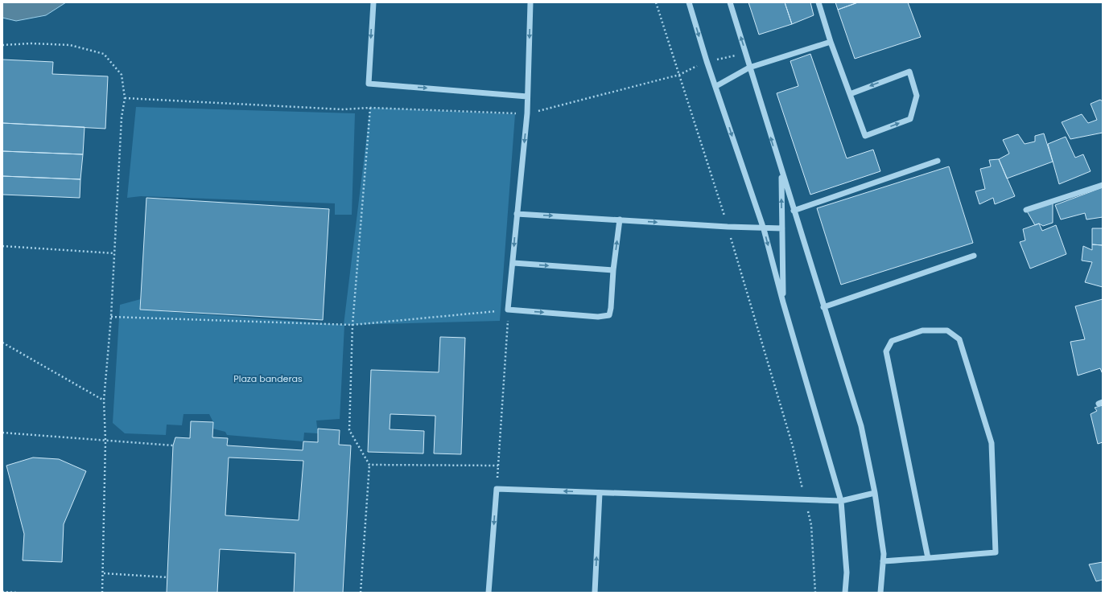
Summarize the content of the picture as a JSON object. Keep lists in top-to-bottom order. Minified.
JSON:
{"parks":["Plaza banderas"]}
